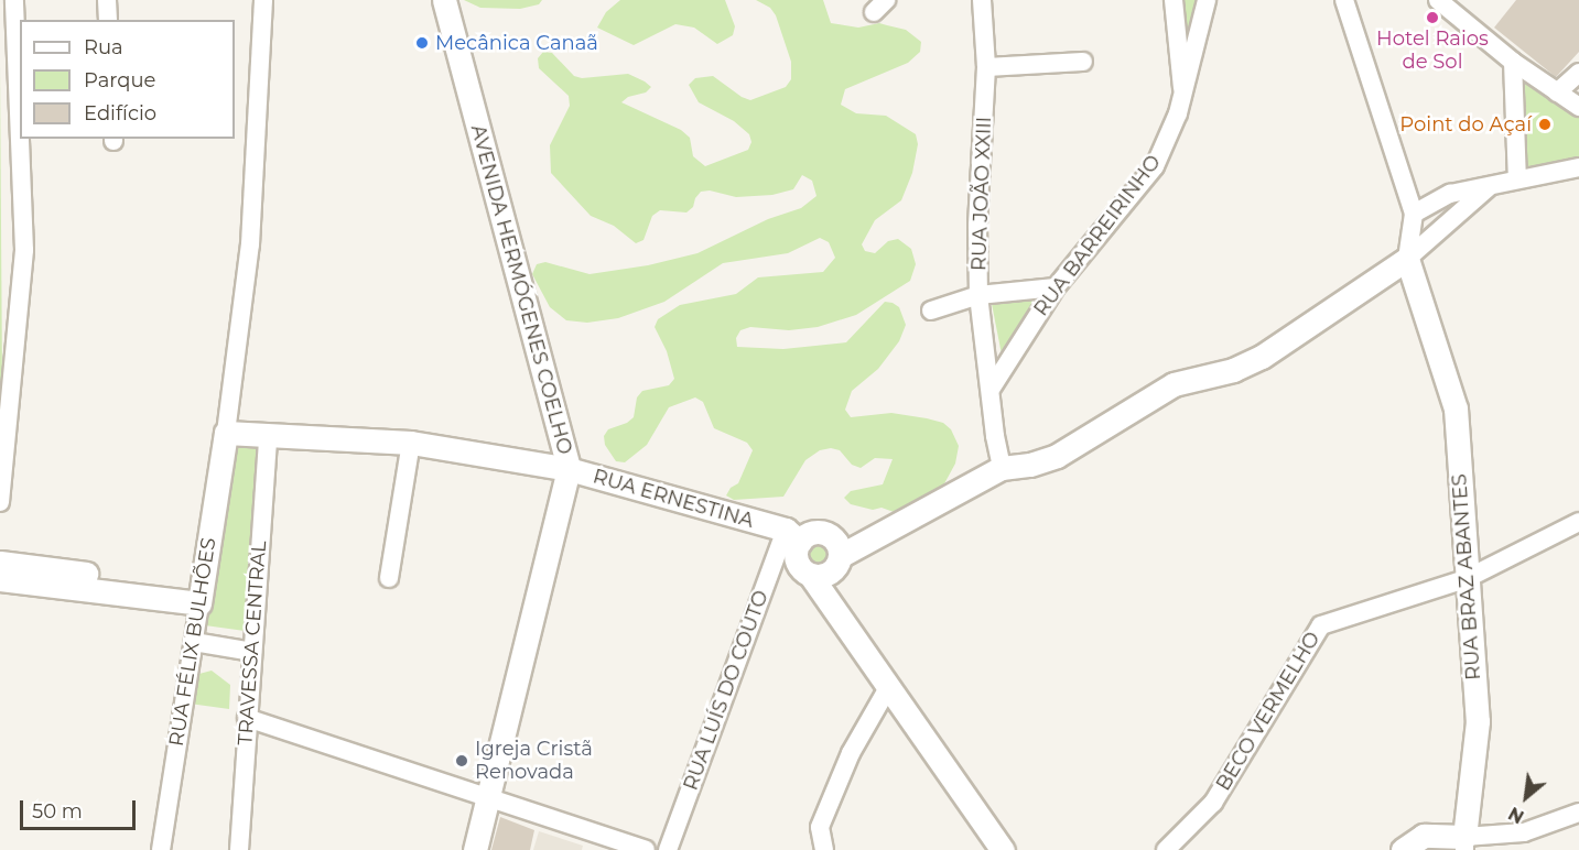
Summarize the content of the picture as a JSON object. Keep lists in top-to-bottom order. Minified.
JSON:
{"streets":{"street":["RUA JOÃO XXIII","RUA BARREIRINHO","AVENIDA HERMÓGENES COELHO","RUA ERNESTINA","RUA BRAZ ABANTES","RUA FÉLIX BULHÕES","TRAVESSA CENTRAL","RUA LUÍS DO COUTO","BECO VERMELHO"]},"crossings":[["RUA JOÃO XXIII","RUA BARREIRINHO"],["AVENIDA HERMÓGENES COELHO","RUA ERNESTINA"],["RUA ERNESTINA","RUA FÉLIX BULHÕES"],["RUA ERNESTINA","TRAVESSA CENTRAL"],["RUA ERNESTINA","RUA LUÍS DO COUTO"],["RUA BRAZ ABANTES","BECO VERMELHO"]],"places":["Hotel Raios de Sol","Mecânica Canaã","Point do Açaí","Igreja Cristã Renovada"],"legend":["Rua","Parque","Edifício"],"scale_bar":"50 m","north":"bottom left"}
